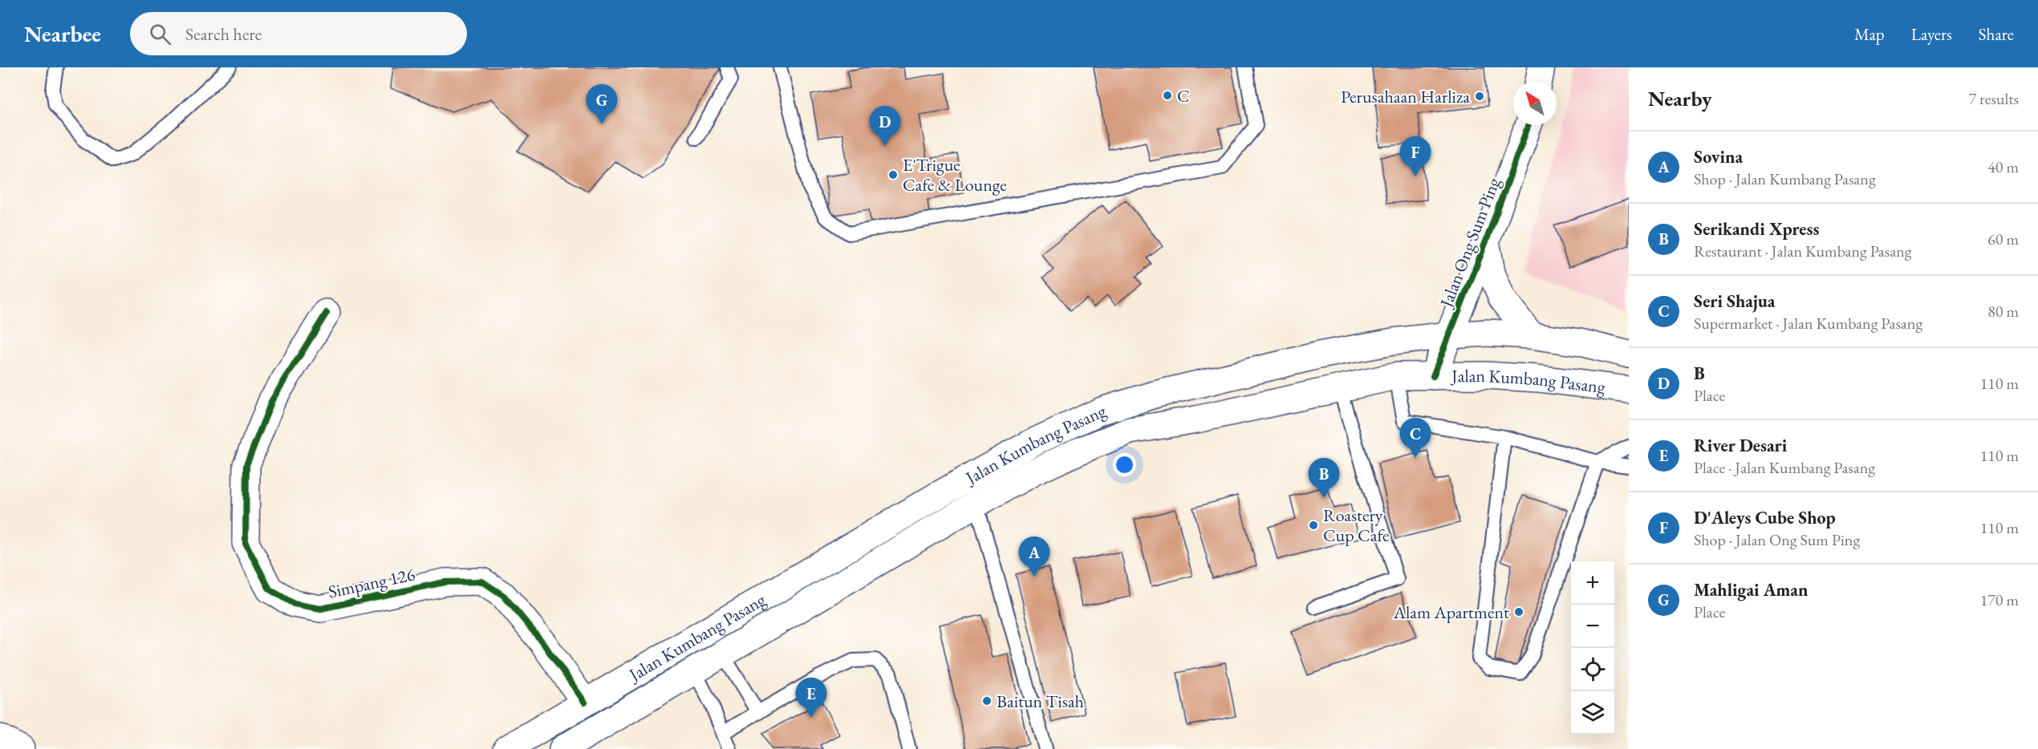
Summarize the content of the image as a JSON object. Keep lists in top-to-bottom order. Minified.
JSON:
{"streets":{"main road":["Jalan Ong Sum Ping","Jalan Kumbang Pasang","Simpang 126"]},"crossings":[["Jalan Ong Sum Ping","Jalan Kumbang Pasang"],["Jalan Kumbang Pasang","Simpang 126"]],"places":["C","Perusahaan Harliza","E'Trigue Cafe & Lounge","Roastery Cup Cafe","Alam Apartment","Baitun Tisah"],"north":"top left","page":{"header":"Nearbee","search":"Search here","nav":["Map","Layers","Share"],"heading":["Nearby","7 results"],"pins":["G","D","F","C","B","A","E"],"list":[{"mark":"A","name":"Sovina","note":"Shop · Jalan Kumbang Pasang","value":"40 m"},{"mark":"B","name":"Serikandi Xpress","note":"Restaurant · Jalan Kumbang Pasang","value":"60 m"},{"mark":"C","name":"Seri Shajua","note":"Supermarket · Jalan Kumbang Pasang","value":"80 m"},{"mark":"D","name":"B","note":"Place","value":"110 m"},{"mark":"E","name":"River Desari","note":"Place · Jalan Kumbang Pasang","value":"110 m"},{"mark":"F","name":"D'Aleys Cube Shop","note":"Shop · Jalan Ong Sum Ping","value":"110 m"},{"mark":"G","name":"Mahligai Aman","note":"Place","value":"170 m"}],"map_buttons":["+","−"]}}
